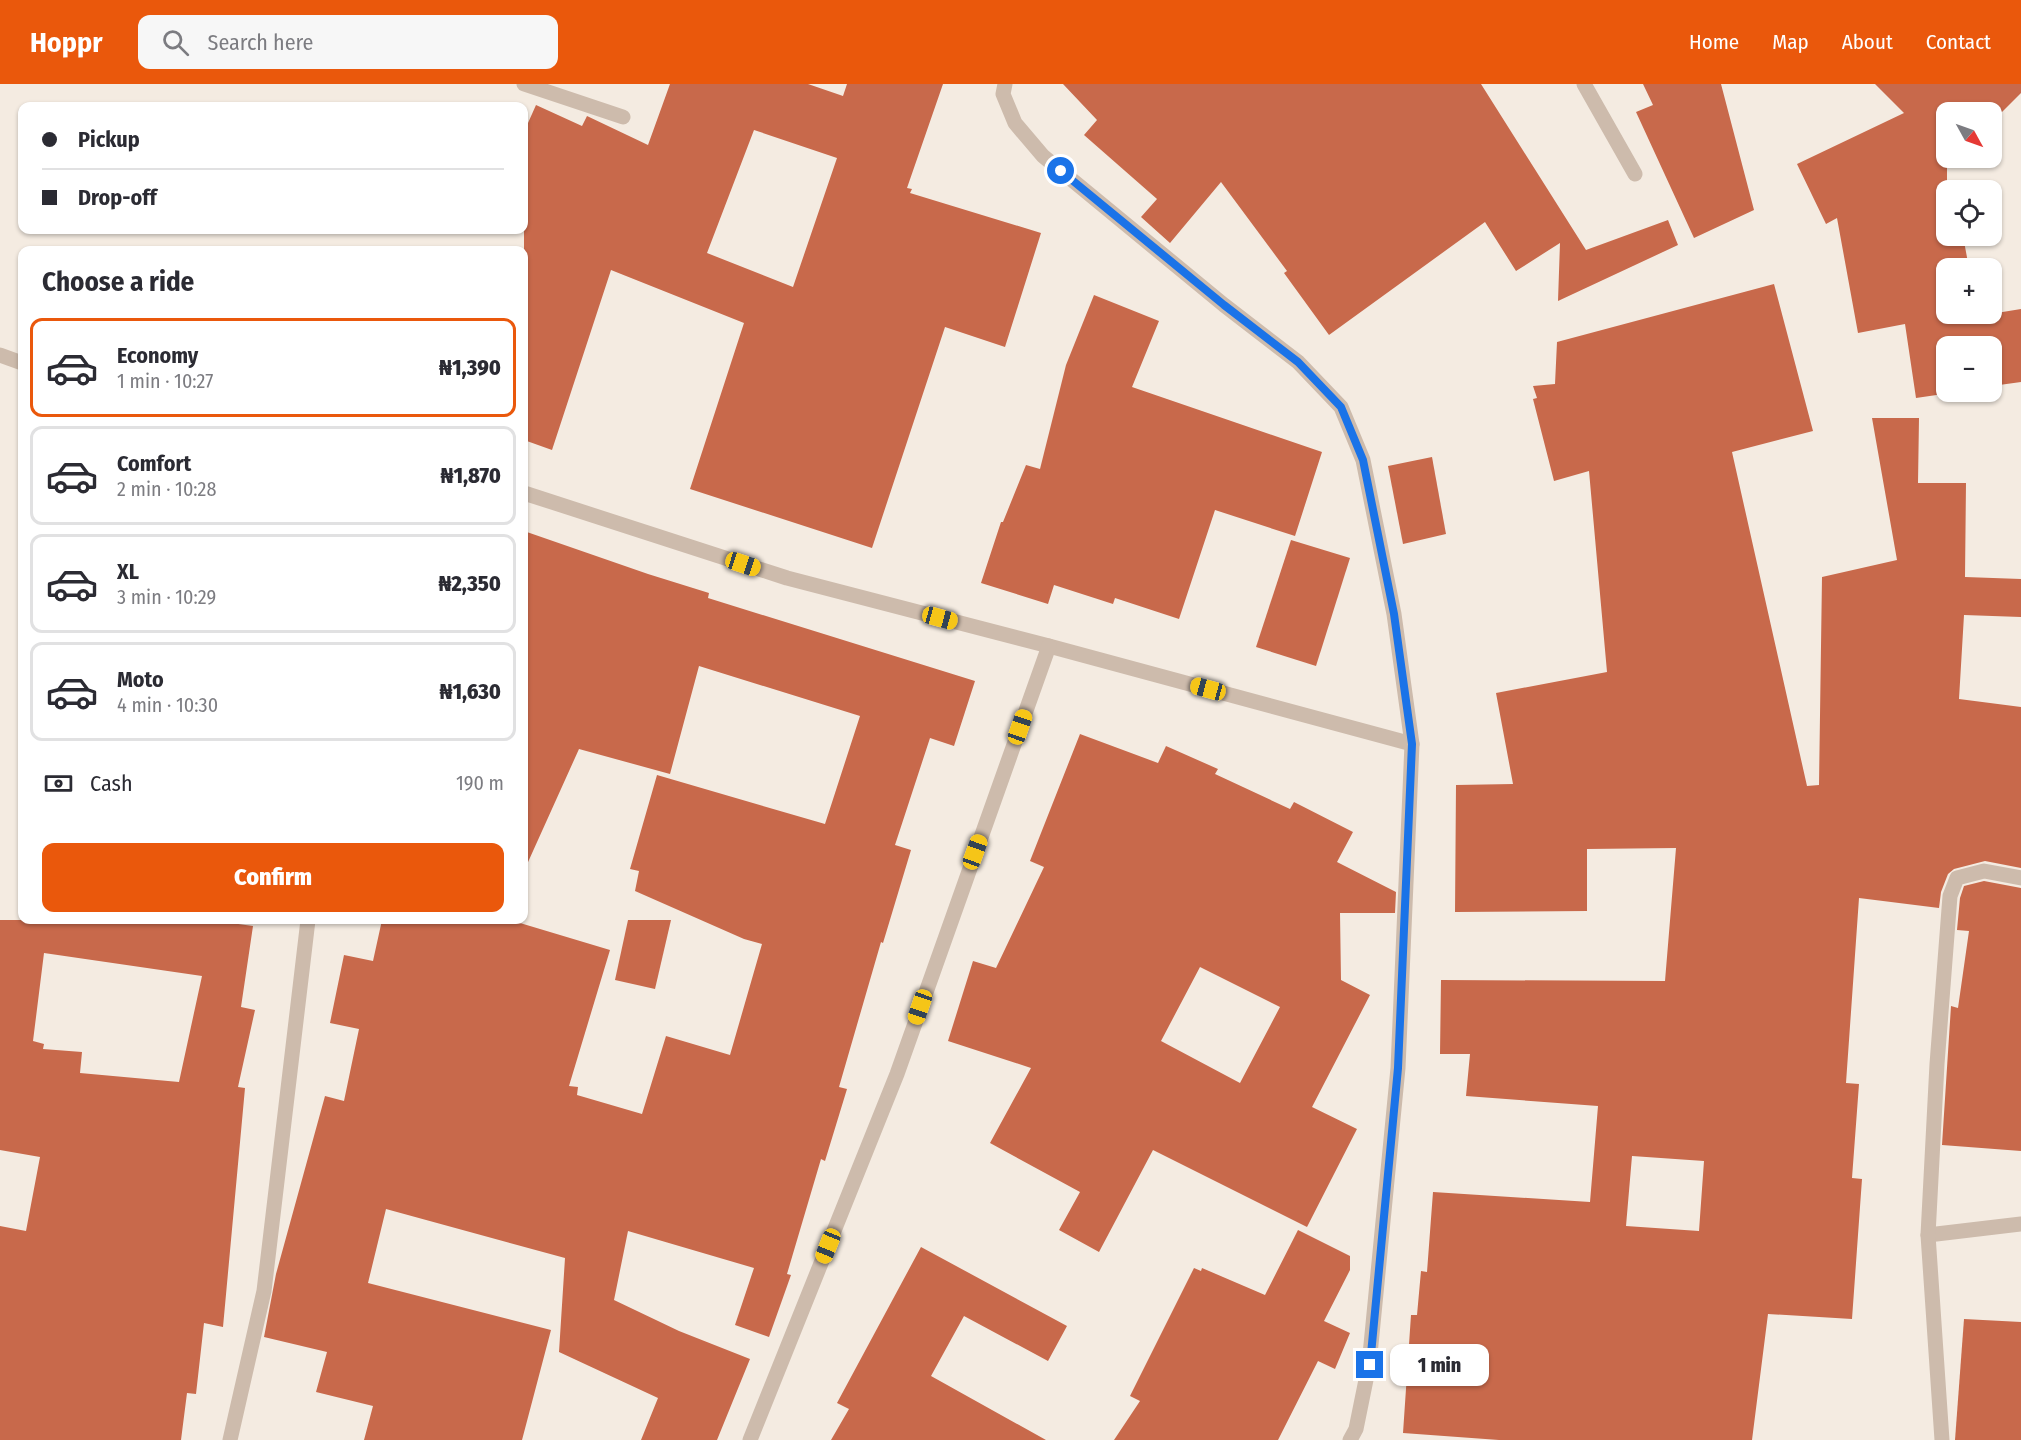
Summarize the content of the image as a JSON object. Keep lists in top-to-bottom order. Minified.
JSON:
{"north":"bottom right","page":{"header":"Hoppr","search":"Search here","nav":["Home","Map","About","Contact"],"map_buttons":["+","−"],"banner":["Pickup","Drop-off"],"heading":"Choose a ride","list":[{"name":"Economy","note":"1 min · 10:27","value":"₦1,390"},{"name":"Comfort","note":"2 min · 10:28","value":"₦1,870"},{"name":"XL","note":"3 min · 10:29","value":"₦2,350"},{"name":"Moto","note":"4 min · 10:30","value":"₦1,630"}],"pay":["Cash","190 m"],"buttons":"Confirm","bubble":"1 min"}}
